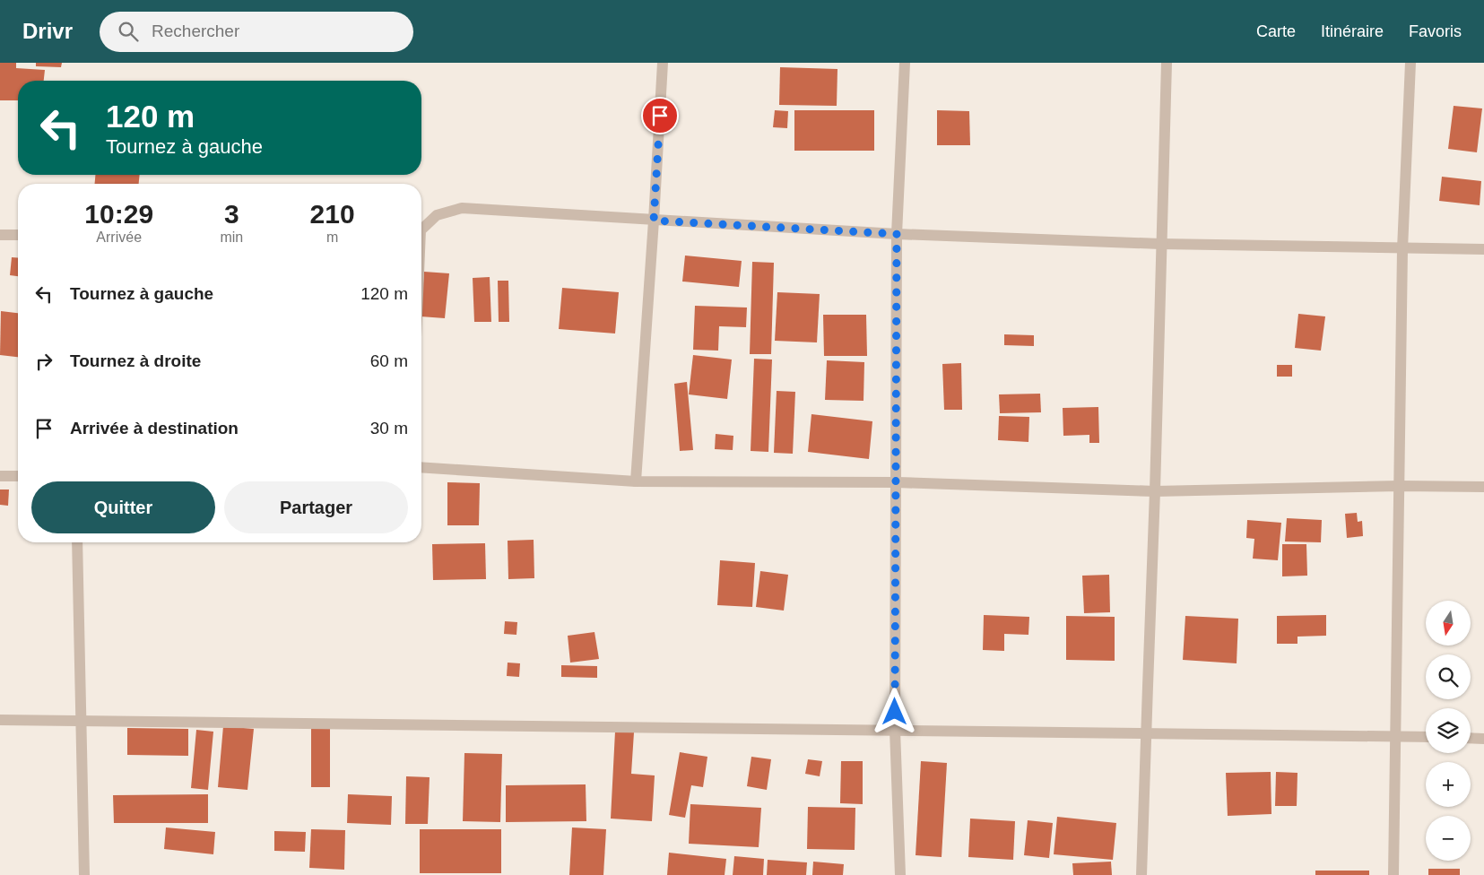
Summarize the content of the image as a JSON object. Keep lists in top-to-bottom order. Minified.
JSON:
{"north":"bottom","page":{"header":"Drivr","search":"Rechercher","nav":["Carte","Itinéraire","Favoris"],"turn":["120 m","Tournez à gauche"],"eta":["10:29","Arrivée","3","min","210","m"],"list":[{"name":"Tournez à gauche","value":"120 m"},{"name":"Tournez à droite","value":"60 m"},{"name":"Arrivée à destination","value":"30 m"}],"buttons":["Quitter","Partager"],"map_buttons":["+","−"]}}
